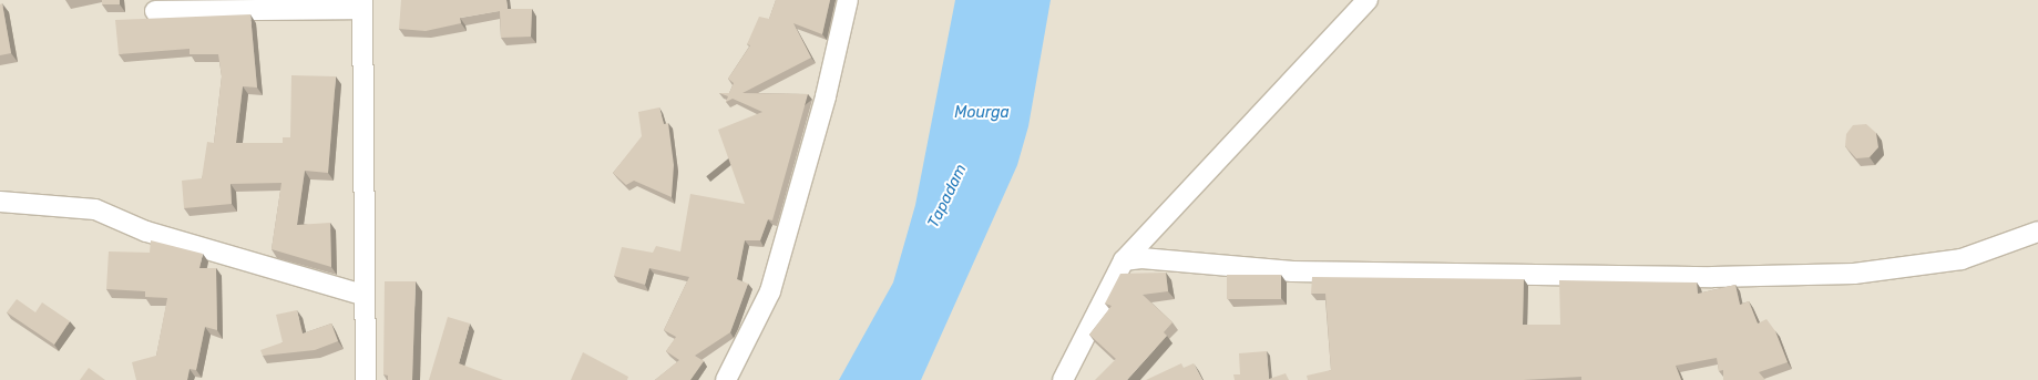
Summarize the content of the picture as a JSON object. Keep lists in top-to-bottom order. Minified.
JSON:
{"water":["Mourga","Tapadam"]}
